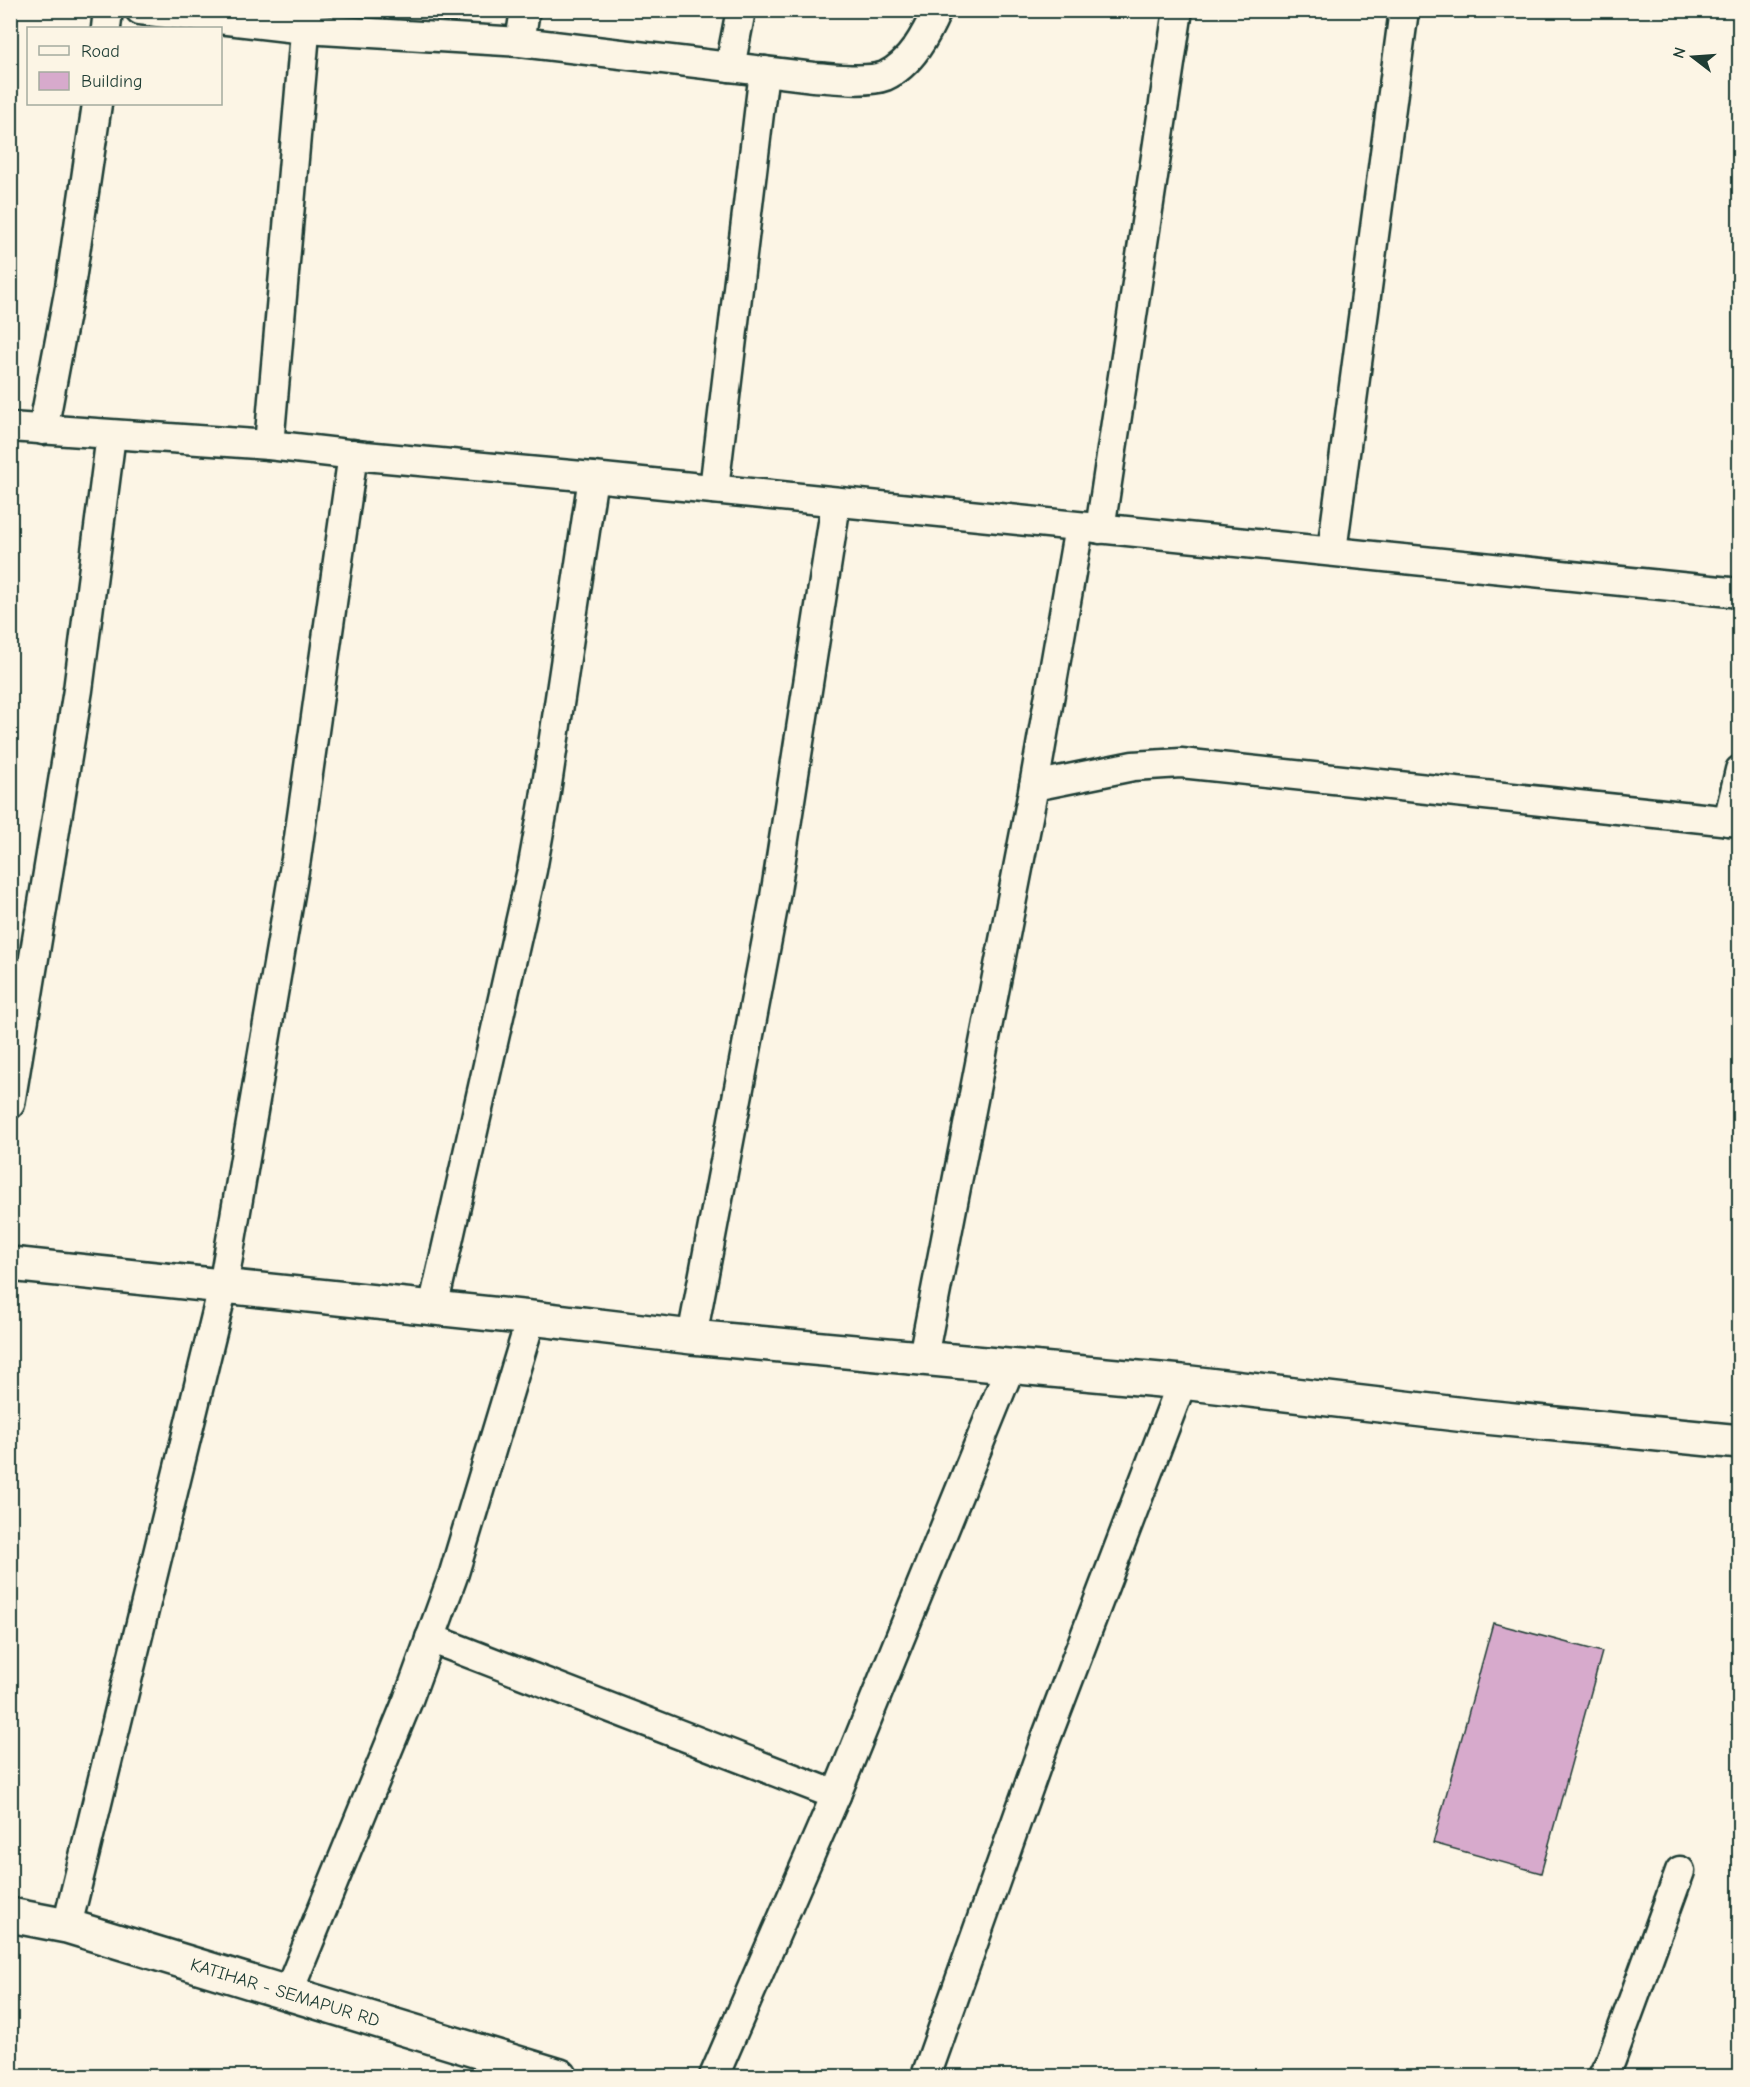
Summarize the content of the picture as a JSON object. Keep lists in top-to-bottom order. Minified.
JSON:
{"streets":{"main road":["KATIHAR - SEMAPUR RD"]},"legend":["Road","Building"],"north":"left"}
